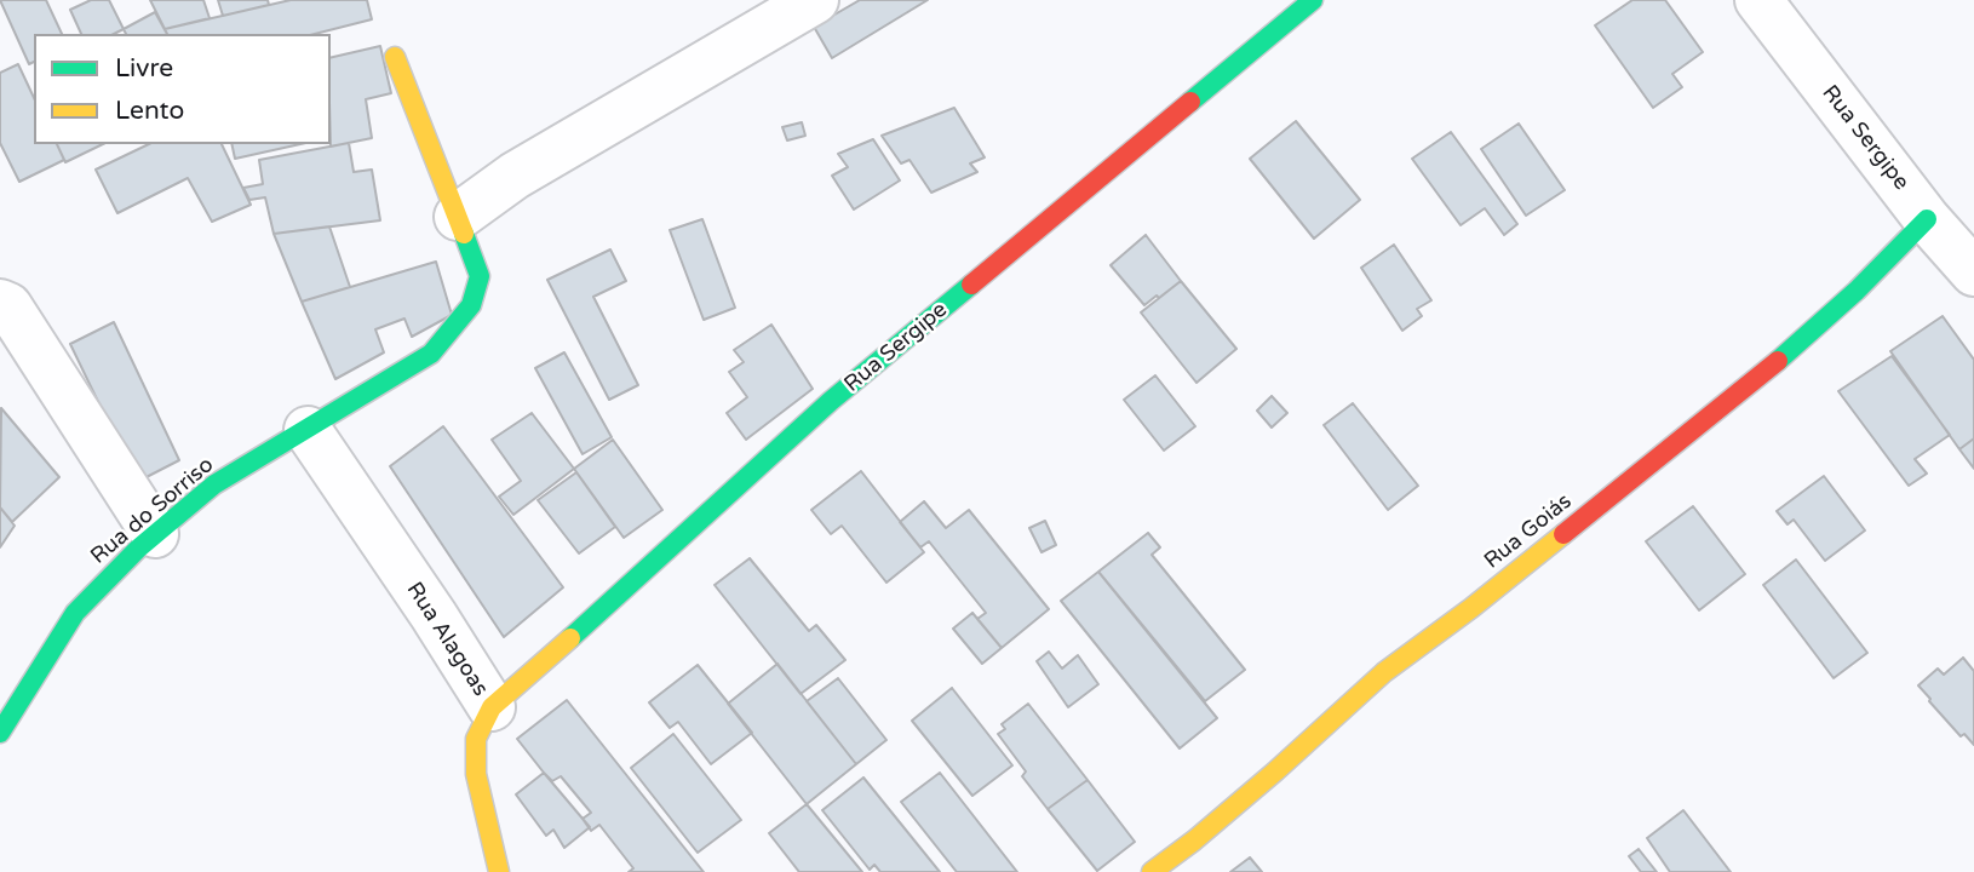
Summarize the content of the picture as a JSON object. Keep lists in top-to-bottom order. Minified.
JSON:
{"streets":{"street":["Rua Sergipe","Rua do Sorriso","Rua Goiás","Rua Alagoas"]},"crossings":[["Rua Sergipe","Rua Goiás"],["Rua Sergipe","Rua Alagoas"],["Rua do Sorriso","Rua Alagoas"]],"legend":["Livre","Lento"]}
